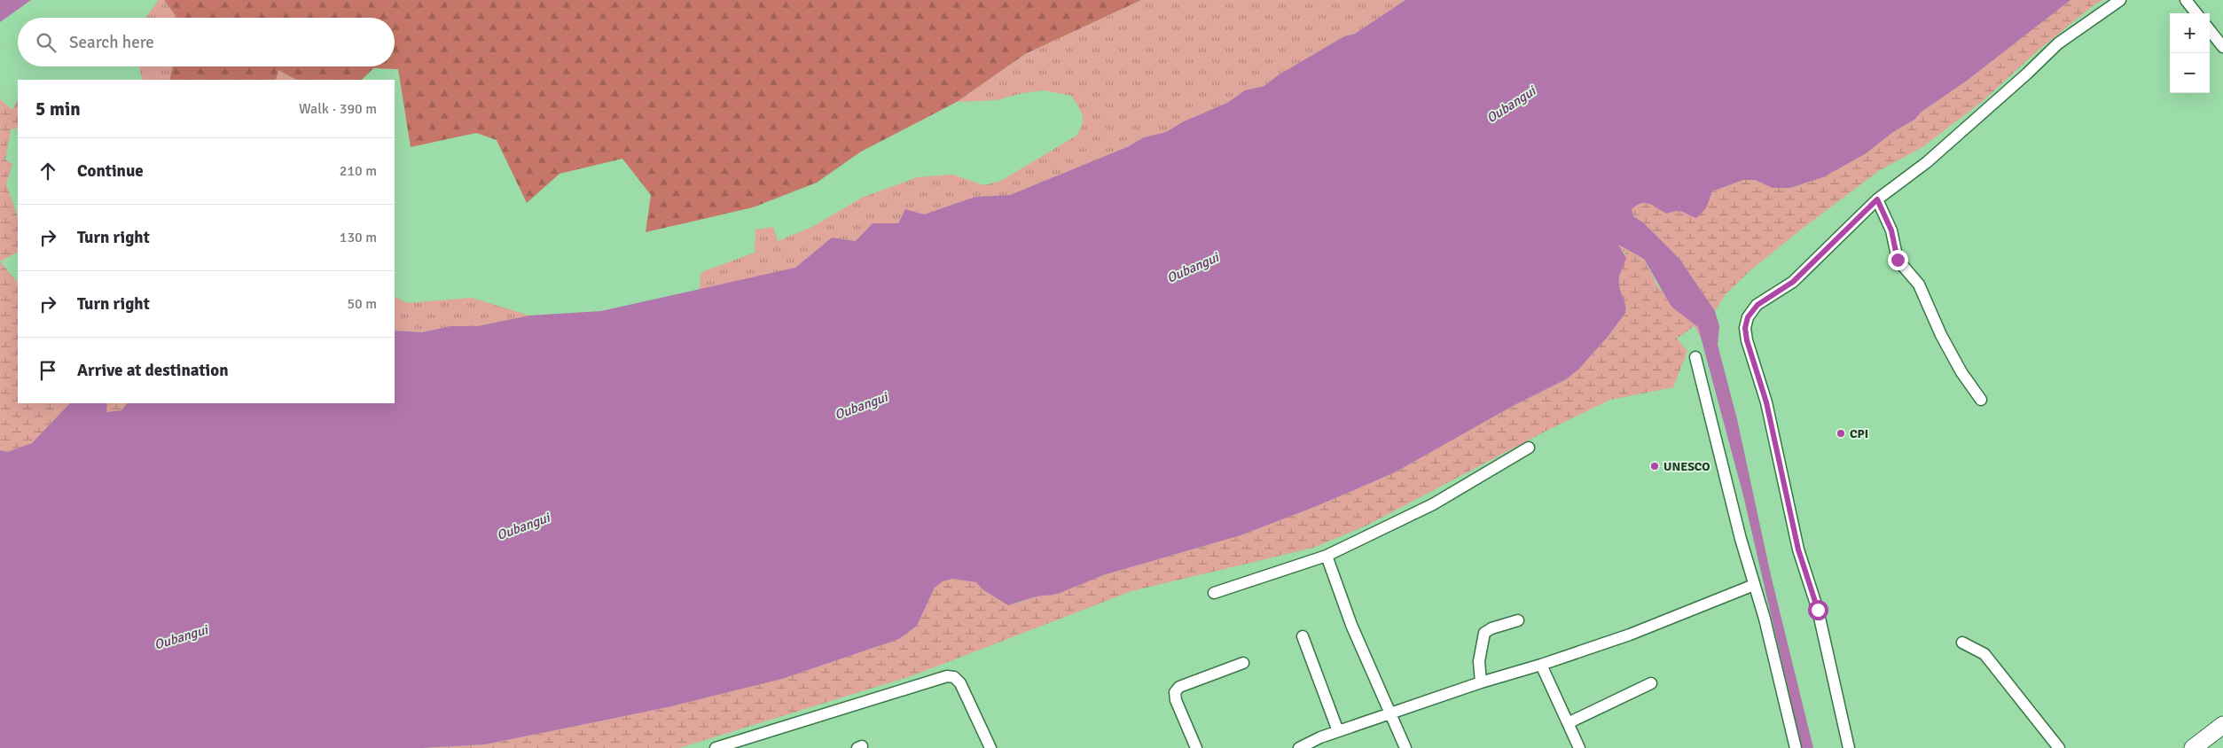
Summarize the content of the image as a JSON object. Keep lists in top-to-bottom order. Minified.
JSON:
{"water":["Oubangui"],"places":["CPI","UNESCO"],"page":{"map_buttons":["+","−"],"search":"Search here","heading":["5 min","Walk · 390 m"],"list":[["Continue","210 m"],["Turn right","130 m"],["Turn right","50 m"],"Arrive at destination"]}}
